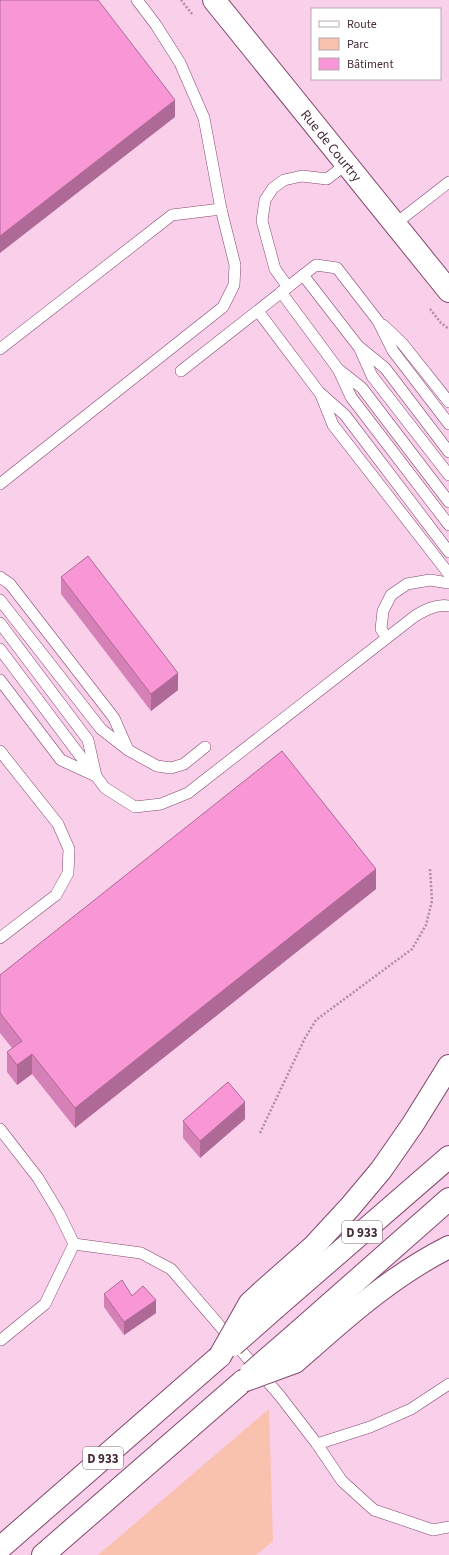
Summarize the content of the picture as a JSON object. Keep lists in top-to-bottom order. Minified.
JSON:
{"streets":{"main road":["Rue de Courtry","D 933"]},"legend":["Route","Parc","Bâtiment"]}
